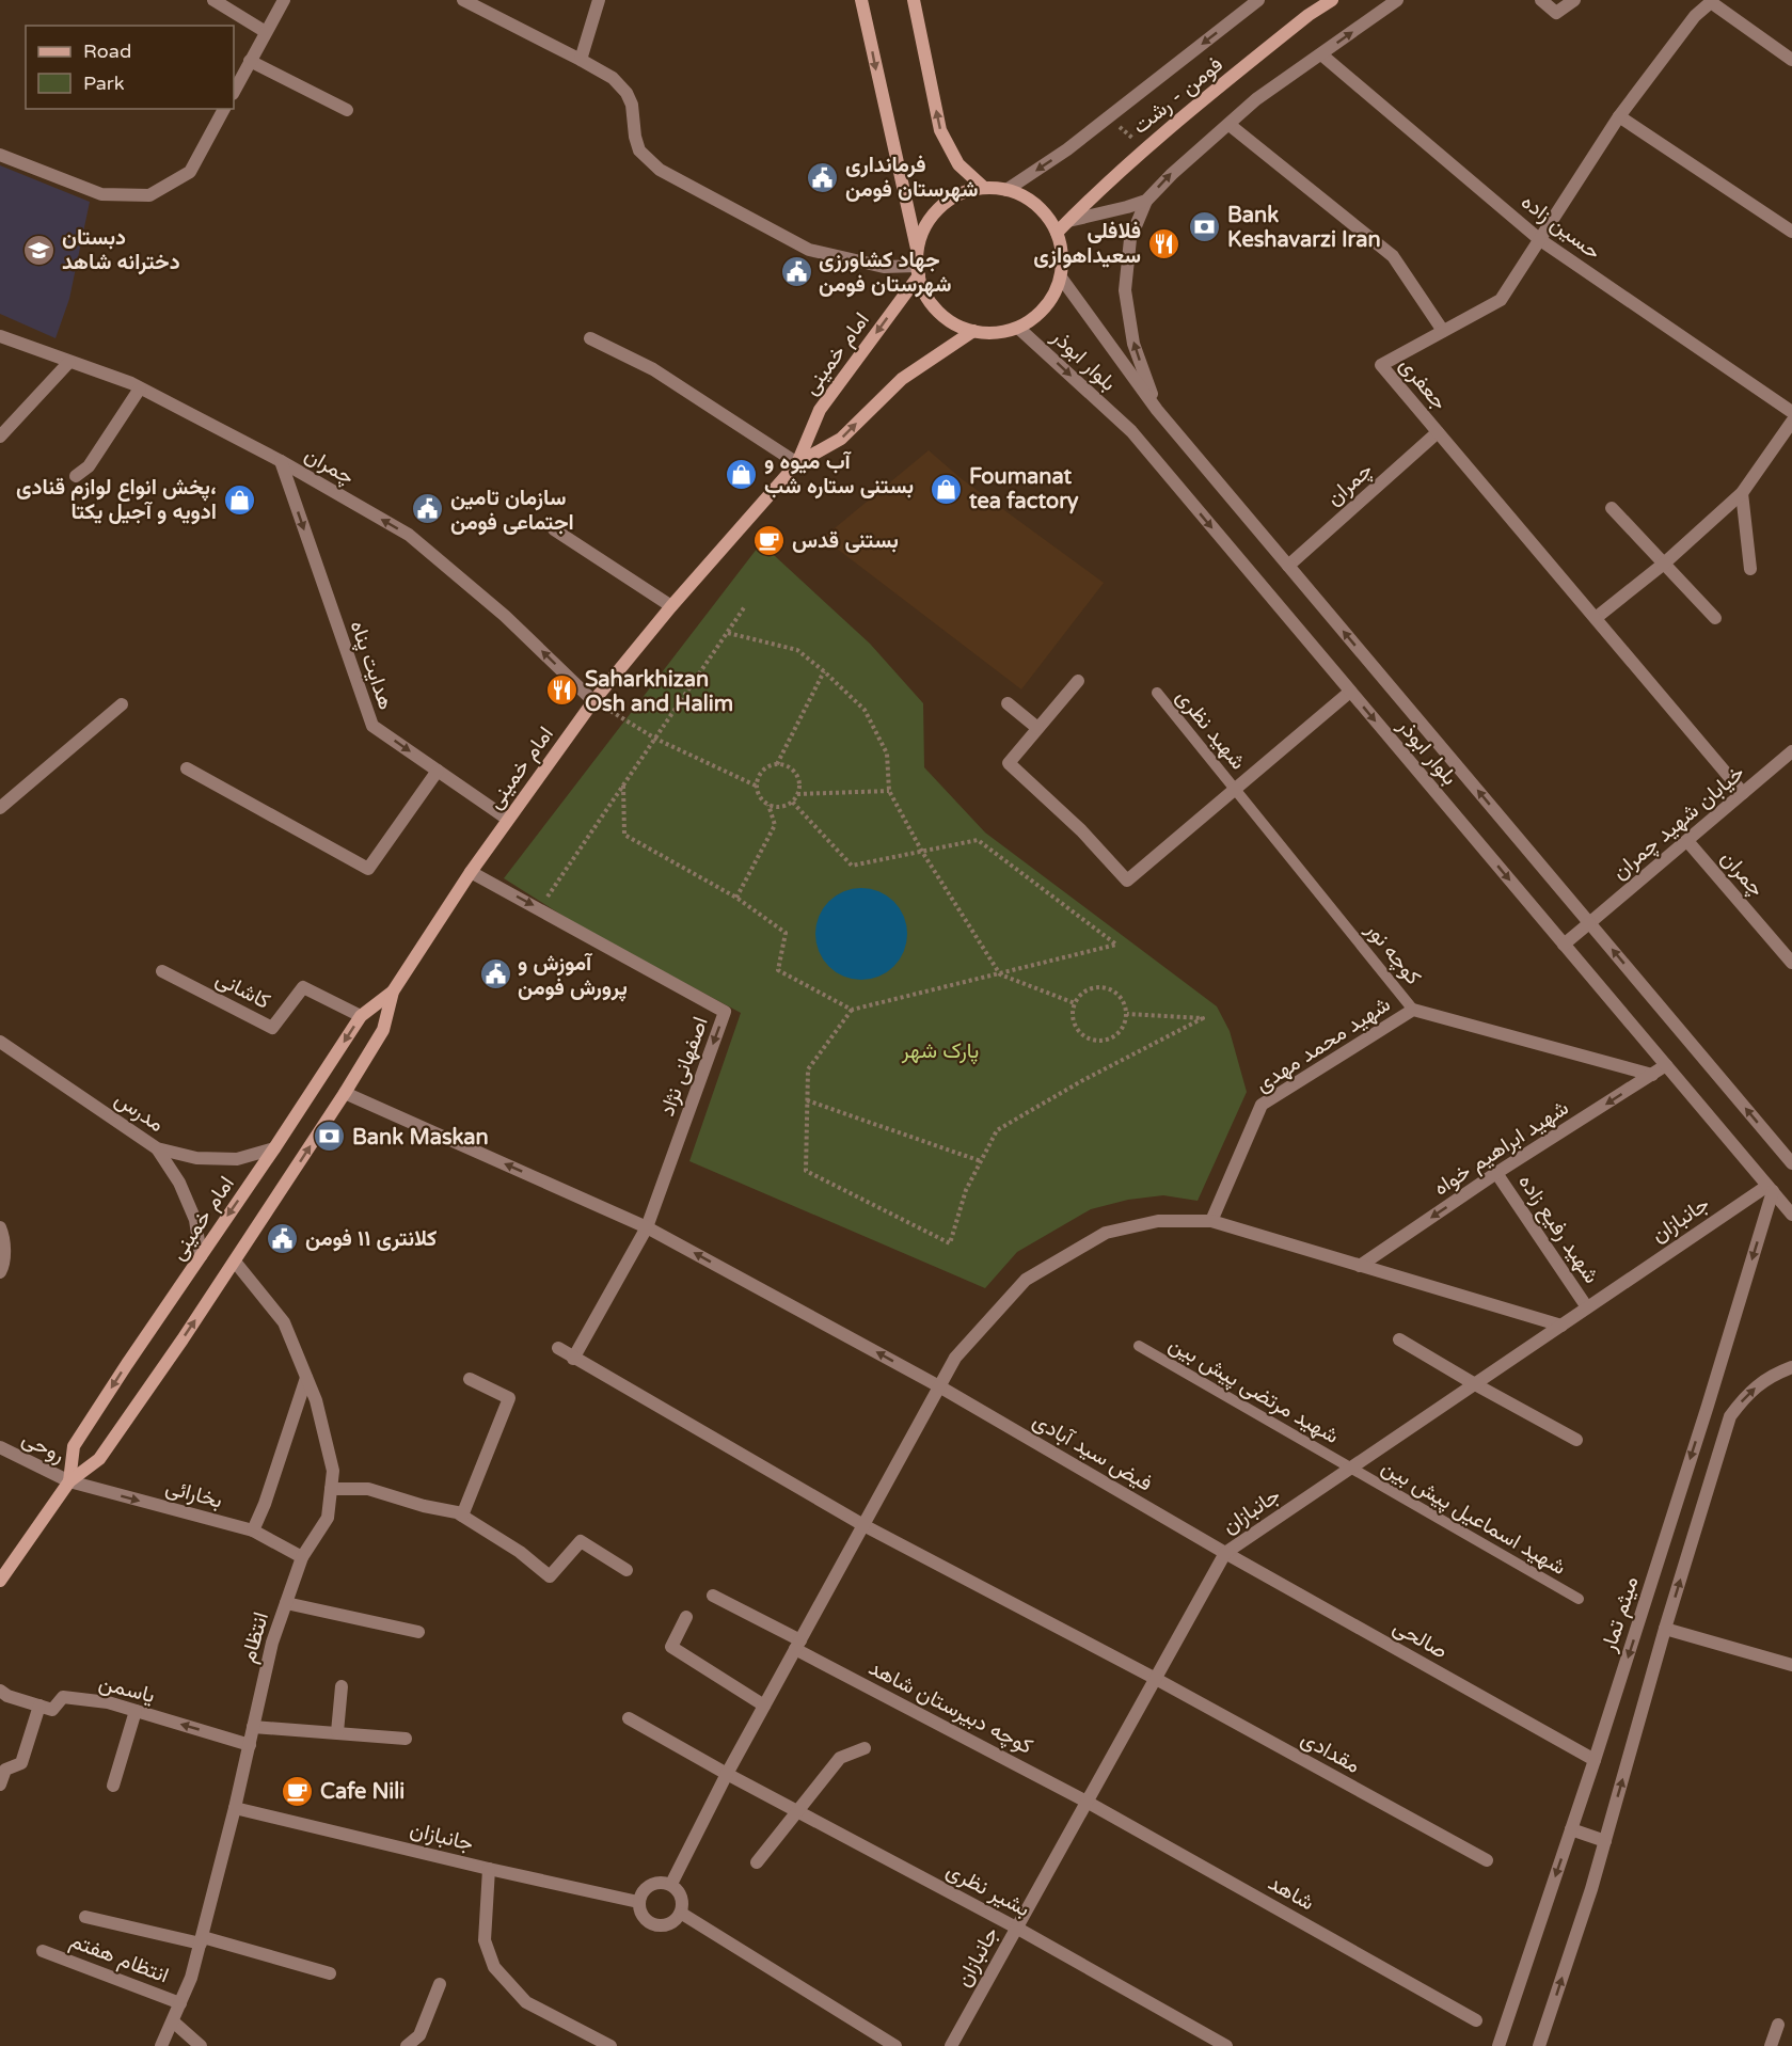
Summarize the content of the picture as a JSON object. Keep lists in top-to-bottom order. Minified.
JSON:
{"streets":{"main road":["فومن - رشت","امام خمینی"],"street":["حسین زاده","بلوار ابوذر","جعفری","چمران","هدایت پناه","خیابان شهید چمران","کوچه نور","کاشانی","شهید محمد مهدی","اصفهانی نژاد","مدرس","شهید ابراهیم خواه","جانبازان","شهید رفیع زاده","روحی","فیض سید آبادی","بخارائی","میثم تمار","انتظام","صالحی","یاسمن","کوچه دبیرستان شاهد","مقدادی","بشیر نظری","شاهد","انتظام هفتم"],"lane":["شهید نظری","شهید مرتضی پیش بین","شهید اسماعیل پیش بین"]},"crossings":[["فومن - رشت","امام خمینی"],["فومن - رشت","بلوار ابوذر"],["حسین زاده","جعفری"],["امام خمینی","بلوار ابوذر"],["امام خمینی","چمران"],["امام خمینی","هدایت پناه"],["امام خمینی","کاشانی"],["امام خمینی","اصفهانی نژاد"],["امام خمینی","مدرس"],["امام خمینی","روحی"],["امام خمینی","بخارائی"],["امام خمینی","انتظام"],["بلوار ابوذر","چمران"],["بلوار ابوذر","خیابان شهید چمران"],["بلوار ابوذر","شهید ابراهیم خواه"],["بلوار ابوذر","جانبازان"],["بلوار ابوذر","میثم تمار"],["جعفری","چمران"],["جعفری","خیابان شهید چمران"],["چمران","هدایت پناه"],["چمران","خیابان شهید چمران"],["شهید نظری","کوچه نور"],["کوچه نور","شهید محمد مهدی"],["کوچه نور","شهید ابراهیم خواه"],["شهید ابراهیم خواه","شهید رفیع زاده"],["جانبازان","شهید رفیع زاده"],["جانبازان","شهید مرتضی پیش بین"],["جانبازان","فیض سید آبادی"],["جانبازان","شهید اسماعیل پیش بین"],["جانبازان","میثم تمار"],["جانبازان","انتظام"],["جانبازان","صالحی"],["جانبازان","کوچه دبیرستان شاهد"],["جانبازان","مقدادی"],["جانبازان","بشیر نظری"],["جانبازان","شاهد"],["شهید مرتضی پیش بین","شهید اسماعیل پیش بین"],["روحی","بخارائی"],["فیض سید آبادی","صالحی"],["بخارائی","انتظام"],["میثم تمار","صالحی"],["انتظام","یاسمن"],["انتظام","انتظام هفتم"],["کوچه دبیرستان شاهد","شاهد"]],"one_way":["چمران","هدایت پناه","شهید ابراهیم خواه","بخارائی","یاسمن"],"parks":["پارک شهر"],"places":{"public building":["فرمانداری شهرستان فومن","جهاد کشاورزی شهرستان فومن","سازمان تامین اجتماعی فومن","آموزش و پرورش فومن","کلانتری ۱۱ فومن"],"bank":["Bank Keshavarzi Iran","Bank Maskan"],"restaurant":["فلافلی سعیداهوازی","Saharkhizan Osh and Halim"],"school or university":["دبستان دخترانه شاهد"],"shop":["آب میوه و بستنی ستاره شب","Foumanat tea factory","پخش انواع لوازم قنادی، ادویه و آجیل یکتا"],"cafe":["بستنی قدس","Cafe Nili"]},"legend":["Road","Park"]}
